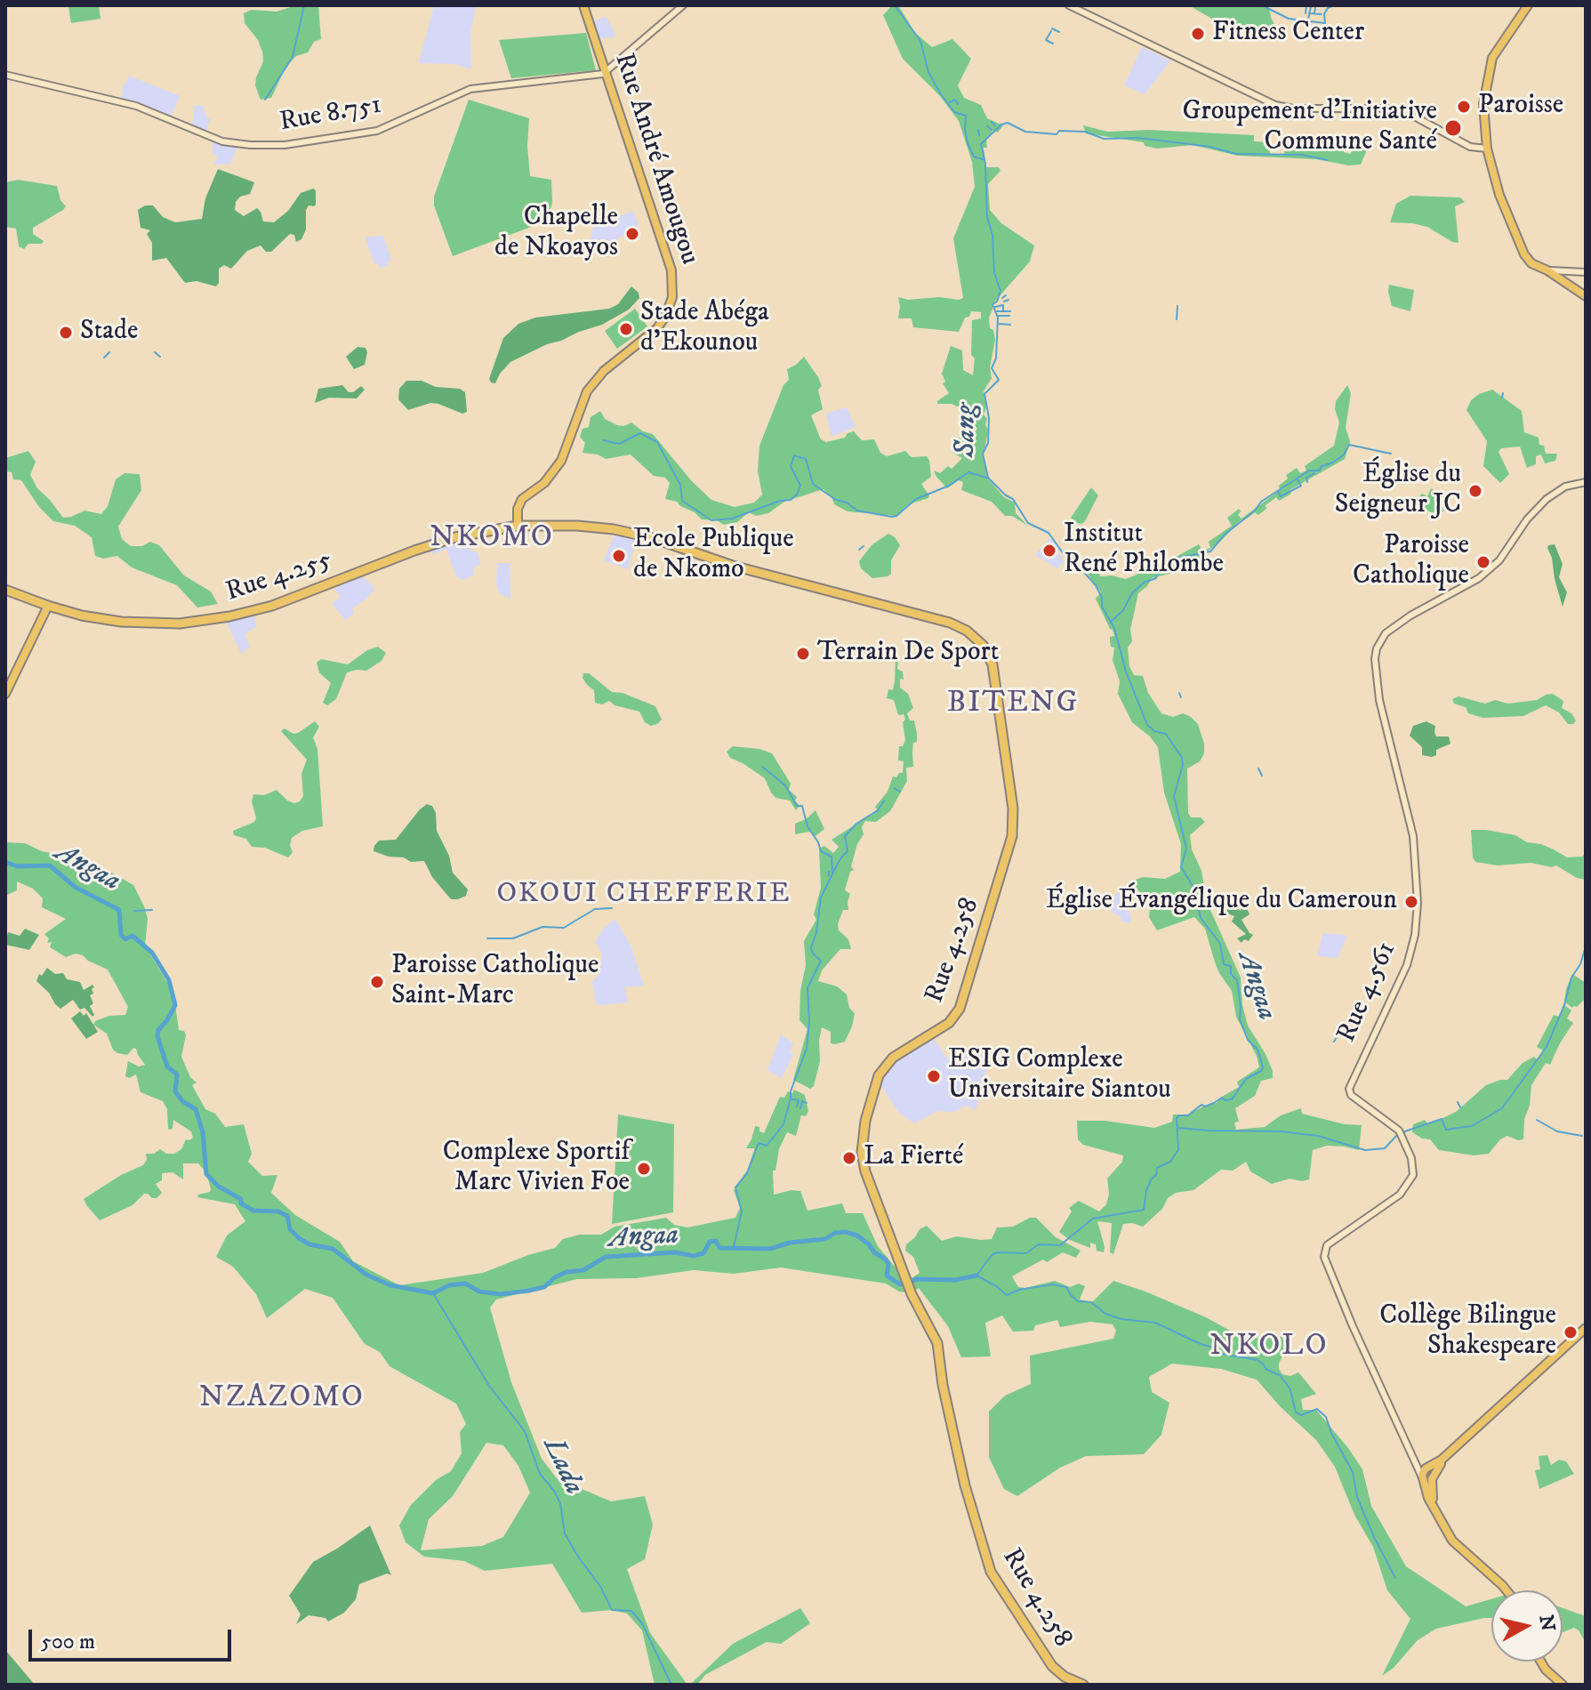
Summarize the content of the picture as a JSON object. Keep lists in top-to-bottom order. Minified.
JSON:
{"streets":{"highway":["Rue 4.255","Rue 4.258"],"main road":["Rue 8.751","Rue André Amougou","Rue 4.561"]},"crossings":[["Rue 8.751","Rue André Amougou"],["Rue André Amougou","Rue 4.255"],["Rue André Amougou","Rue 4.258"],["Rue 4.255","Rue 4.258"]],"districts":["NKOMO","BITENG","OKOUI CHEFFERIE","NKOLO","NZAZOMO"],"water":["Sang","Angaa","Lada"],"places":["Fitness Center","Paroisse","Groupement d'Initiative Commune Santé","Chapelle de Nkoayos","Stade Abéga d'Ekounou","Stade","Église du Seigneur JC","Institut René Philombe","Ecole Publique de Nkomo","Paroisse Catholique","Terrain De Sport","Église Évangélique du Cameroun","Paroisse Catholique Saint-Marc","ESIG Complexe Universitaire Siantou","La Fierté","Complexe Sportif Marc Vivien Foe","Collège Bilingue Shakespeare"],"scale_bar":"500 m","north":"right"}
